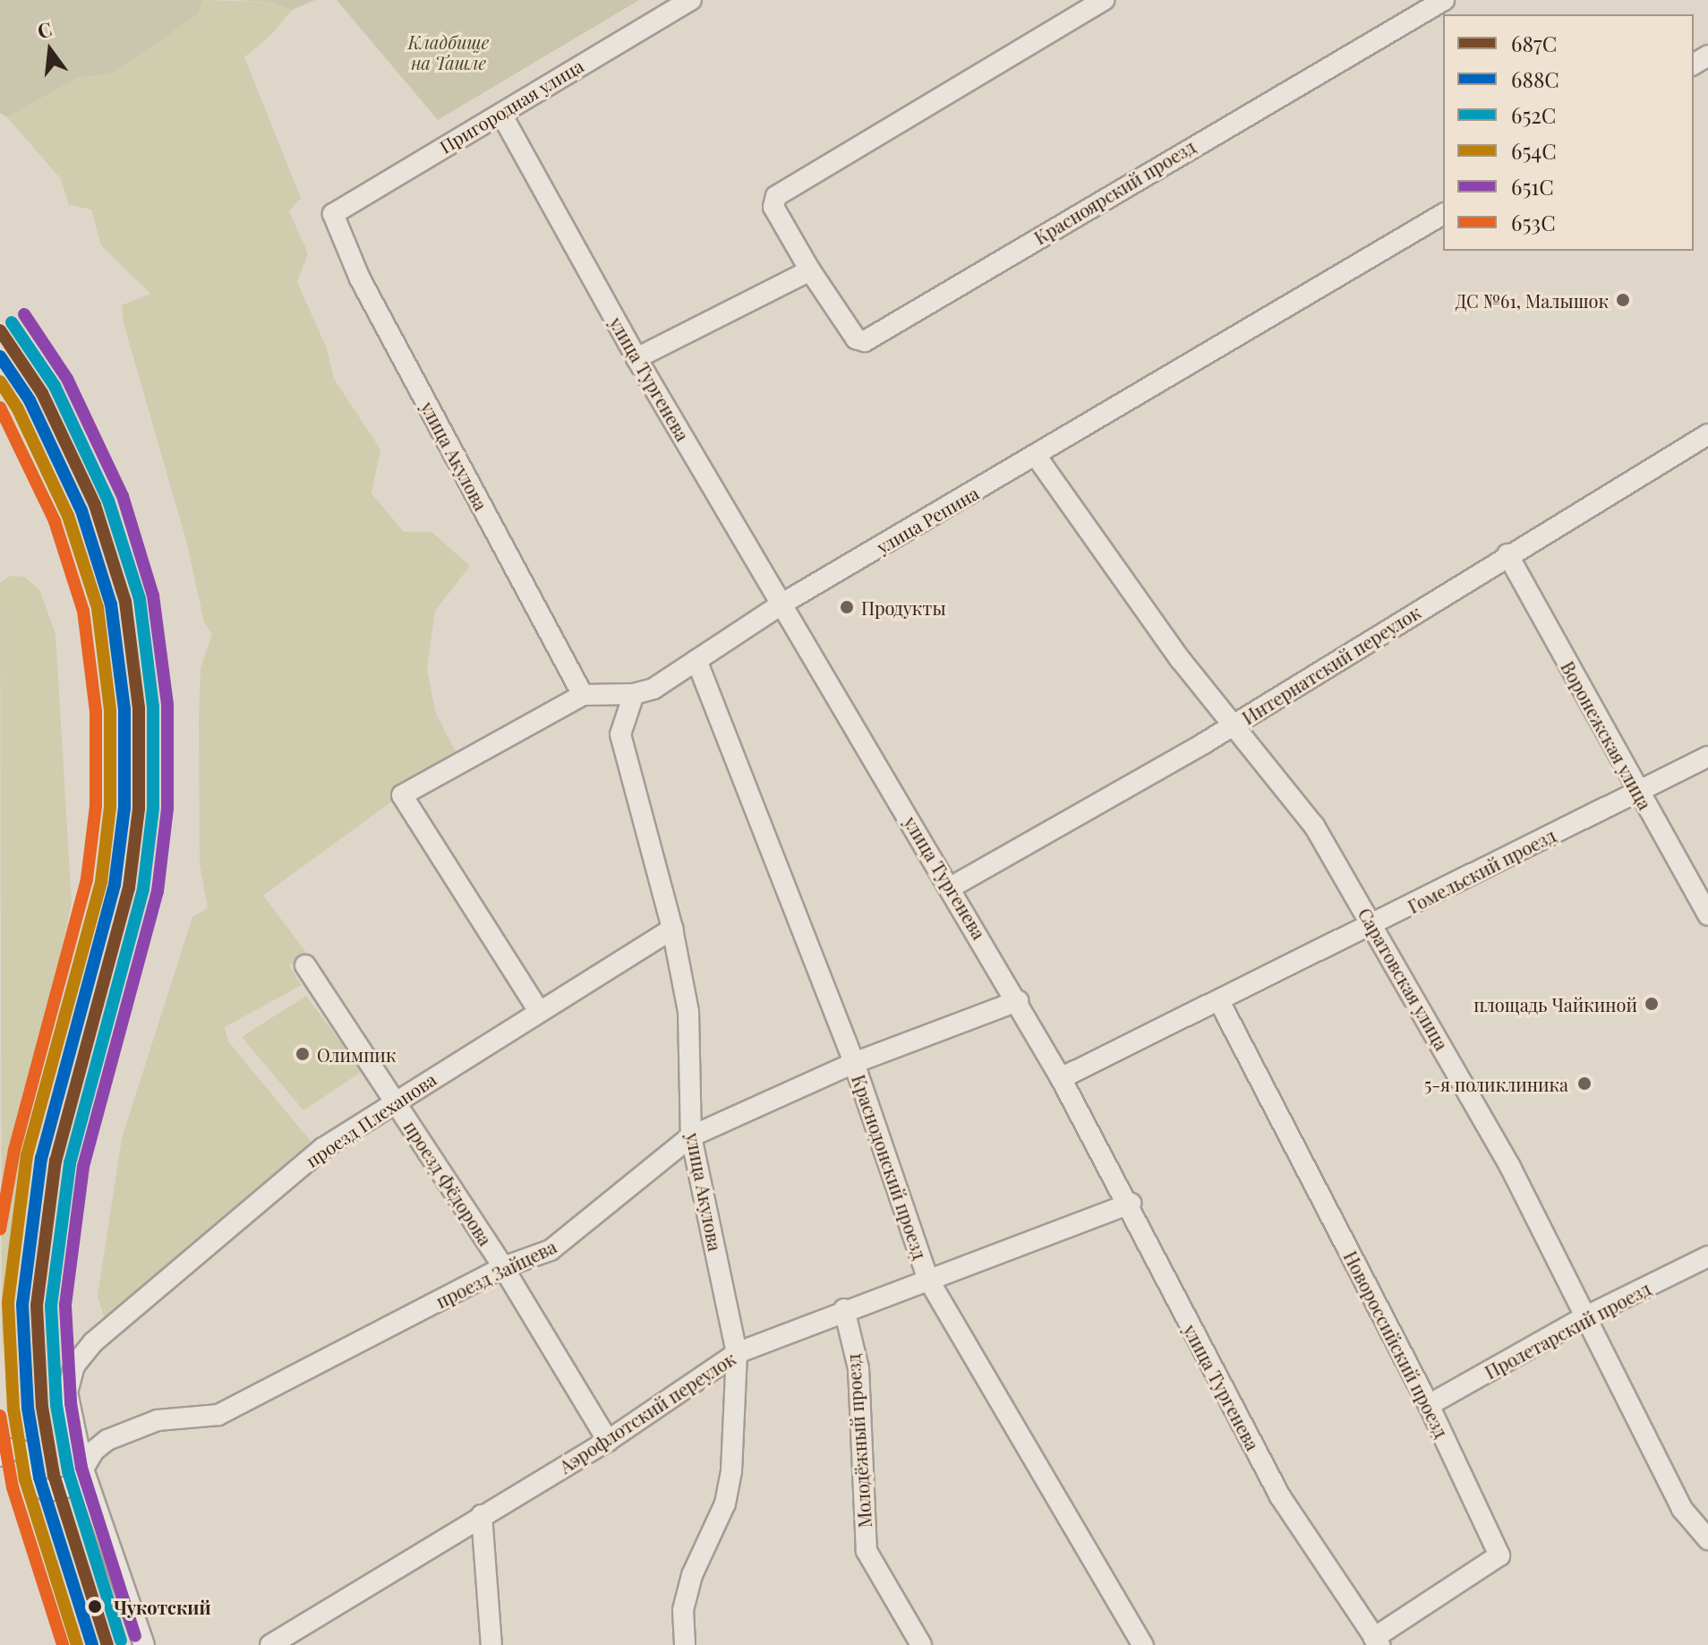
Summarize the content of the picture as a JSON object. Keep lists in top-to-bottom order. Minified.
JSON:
{"streets":{"street":["Пригородная улица","Красноярский проезд","улица Тургенева","улица Акулова","улица Репина","Интернатский переулок","Воронежская улица","Гомельский проезд","Саратовская улица","проезд Плеханова","Краснодонский проезд","проезд Фёдорова","проезд Зайцева","Пролетарский проезд","Новороссийский проезд","Аэрофлотский переулок","Молодёжный проезд"]},"crossings":[["Пригородная улица","улица Тургенева"],["Пригородная улица","улица Акулова"],["улица Тургенева","улица Репина"],["улица Тургенева","Интернатский переулок"],["улица Тургенева","Гомельский проезд"],["улица Тургенева","проезд Зайцева"],["улица Тургенева","Новороссийский проезд"],["улица Тургенева","Аэрофлотский переулок"],["улица Акулова","улица Репина"],["улица Акулова","проезд Плеханова"],["улица Акулова","проезд Зайцева"],["улица Акулова","Аэрофлотский переулок"],["улица Репина","Саратовская улица"],["улица Репина","проезд Плеханова"],["улица Репина","Краснодонский проезд"],["Интернатский переулок","Воронежская улица"],["Интернатский переулок","Саратовская улица"],["Воронежская улица","Гомельский проезд"],["Гомельский проезд","Саратовская улица"],["Гомельский проезд","Новороссийский проезд"],["Саратовская улица","Пролетарский проезд"],["проезд Плеханова","проезд Фёдорова"],["проезд Плеханова","проезд Зайцева"],["Краснодонский проезд","проезд Зайцева"],["Краснодонский проезд","Аэрофлотский переулок"],["проезд Фёдорова","проезд Зайцева"],["проезд Фёдорова","Аэрофлотский переулок"],["Пролетарский проезд","Новороссийский проезд"],["Аэрофлотский переулок","Молодёжный проезд"]],"parks":["Кладбище на Ташле"],"places":["ДС №61, Малышок","Продукты","площадь Чайкиной","Олимпик","5-я поликлиника","Чукотский"],"lines":["transit line 651С","transit line 652С","transit line 687С","transit line 688С","transit line 654С","transit line 653С"],"legend":["687С","688С","652С","654С","651С","653С"],"north":"top"}
